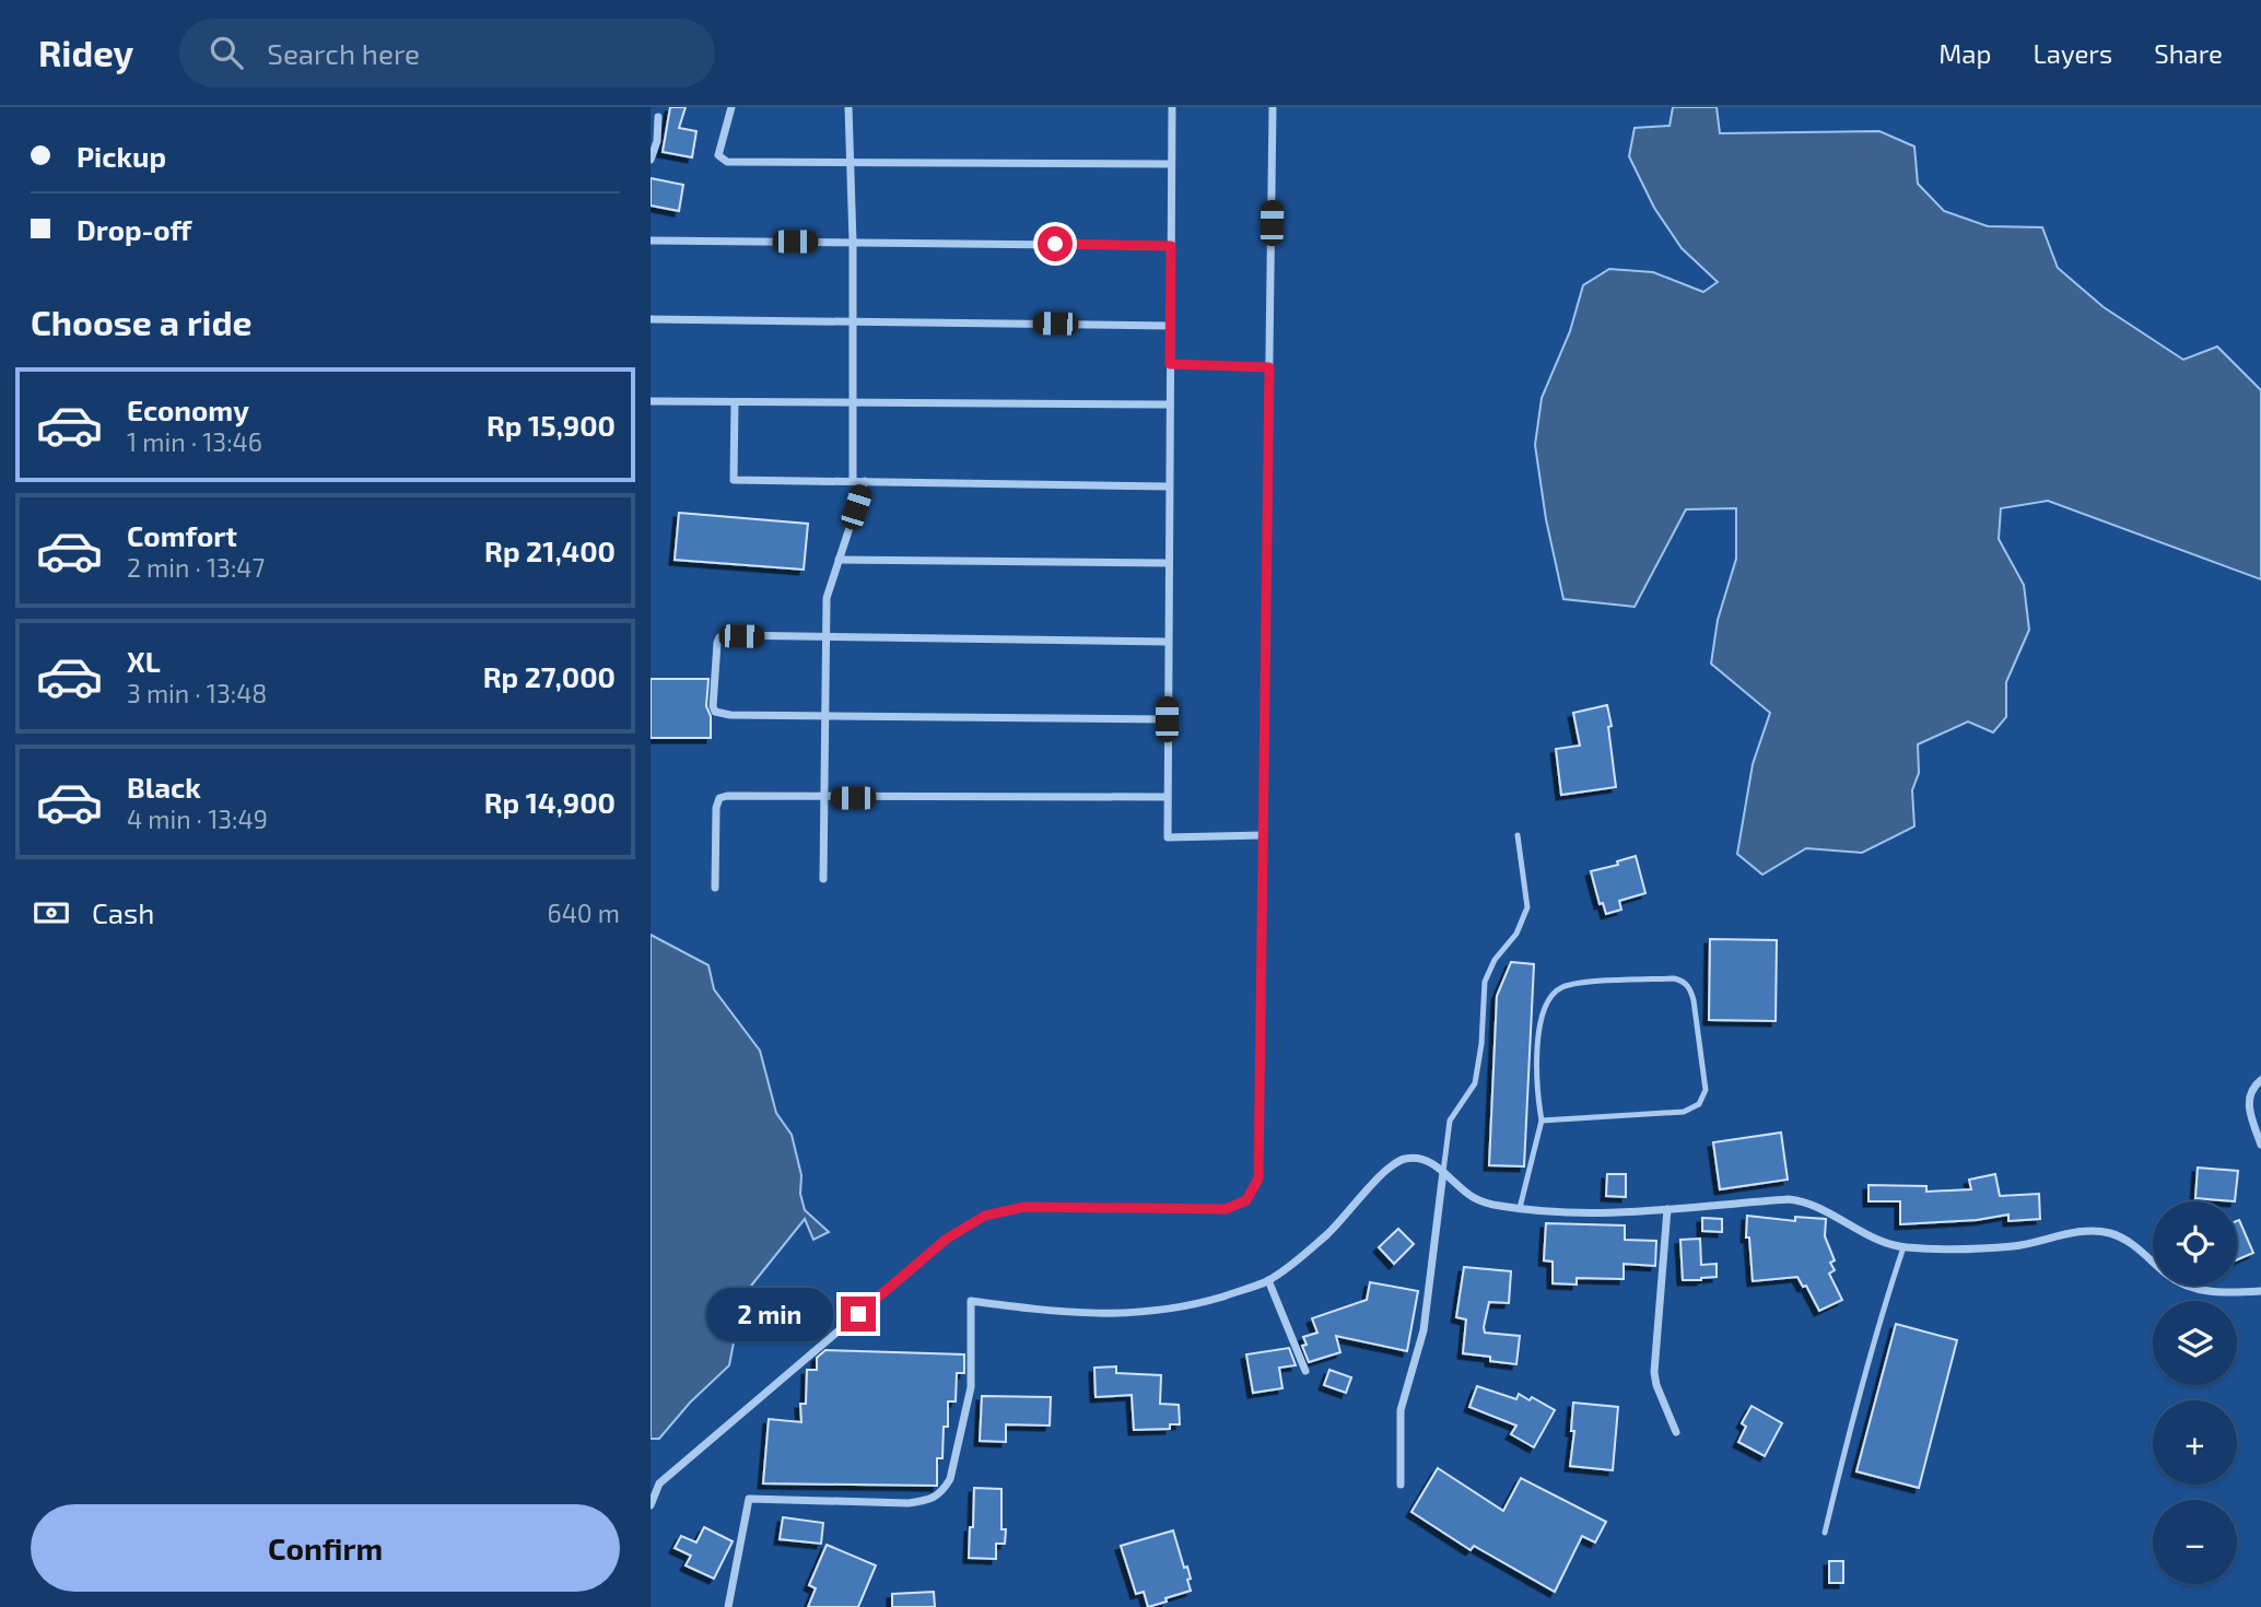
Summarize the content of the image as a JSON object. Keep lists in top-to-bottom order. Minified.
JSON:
{"page":{"header":"Ridey","search":"Search here","nav":["Map","Layers","Share"],"banner":["Pickup","Drop-off"],"heading":"Choose a ride","list":[{"name":"Economy","note":"1 min · 13:46","value":"Rp 15,900"},{"name":"Comfort","note":"2 min · 13:47","value":"Rp 21,400"},{"name":"XL","note":"3 min · 13:48","value":"Rp 27,000"},{"name":"Black","note":"4 min · 13:49","value":"Rp 14,900"}],"pay":["Cash","640 m"],"map_buttons":["+","−"],"bubble":"2 min","buttons":"Confirm"}}
